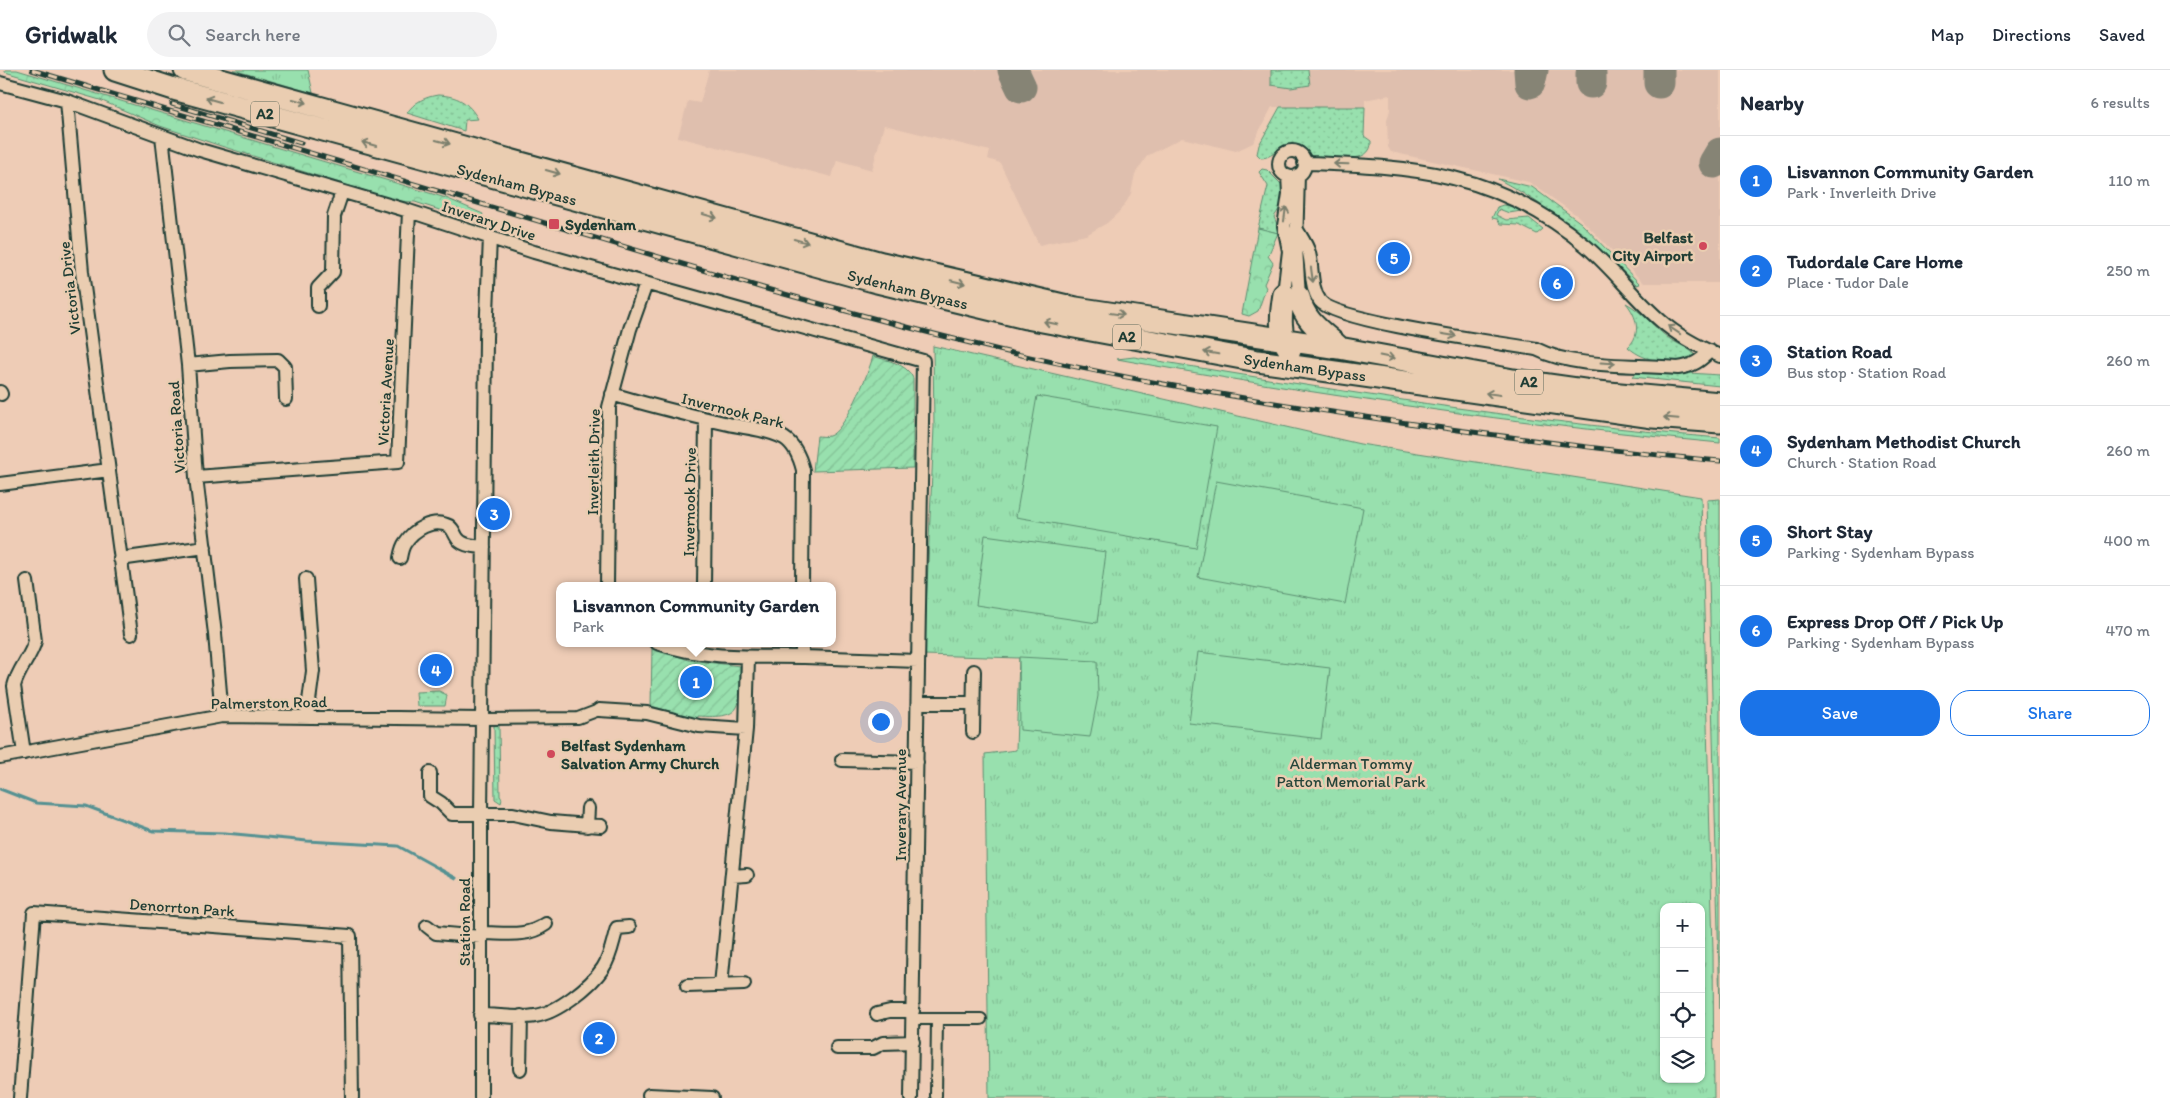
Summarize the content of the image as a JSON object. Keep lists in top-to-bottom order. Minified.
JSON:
{"streets":{"highway":["A2","Sydenham Bypass"],"street":["Inverary Drive","Victoria Drive","Victoria Avenue","Invernook Park","Victoria Road","Inverleith Drive","Invernook Drive","Palmerston Road","Inverary Avenue","Denorrton Park","Station Road"]},"crossings":[["Inverary Drive","Victoria Drive"],["Inverary Drive","Victoria Avenue"],["Inverary Drive","Victoria Road"],["Inverary Drive","Inverleith Drive"],["Inverary Drive","Inverary Avenue"],["Inverary Drive","Station Road"],["Victoria Avenue","Victoria Road"],["Invernook Park","Inverleith Drive"],["Invernook Park","Invernook Drive"],["Victoria Road","Palmerston Road"],["Palmerston Road","Station Road"]],"parks":["Alderman Tommy Patton Memorial Park"],"places":{"transit":["Sydenham"],"other":["Belfast City Airport","Belfast Sydenham Salvation Army Church"]},"page":{"header":"Gridwalk","search":"Search here","nav":["Map","Directions","Saved"],"heading":["Nearby","6 results"],"list":[{"mark":"1","name":"Lisvannon Community Garden","note":"Park · Inverleith Drive","value":"110 m"},{"mark":"2","name":"Tudordale Care Home","note":"Place · Tudor Dale","value":"250 m"},{"mark":"3","name":"Station Road","note":"Bus stop · Station Road","value":"260 m"},{"mark":"4","name":"Sydenham Methodist Church","note":"Church · Station Road","value":"260 m"},{"mark":"5","name":"Short Stay","note":"Parking · Sydenham Bypass","value":"400 m"},{"mark":"6","name":"Express Drop Off / Pick Up","note":"Parking · Sydenham Bypass","value":"470 m"}],"pins":["5","6","3","4","1","2"],"popup":["Lisvannon Community Garden","Park"],"buttons":["Save","Share"],"map_buttons":["+","−"]}}
